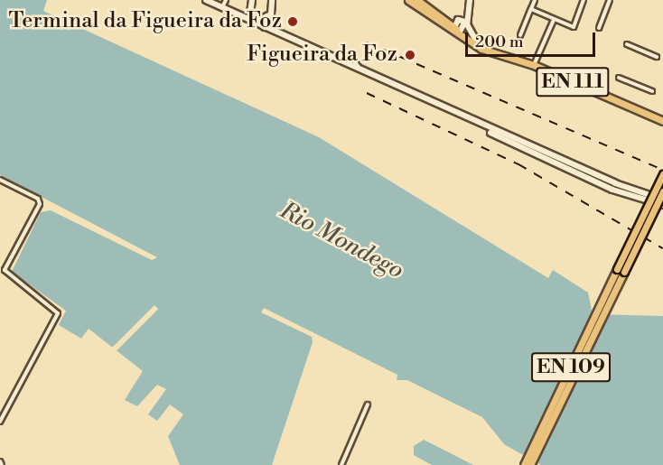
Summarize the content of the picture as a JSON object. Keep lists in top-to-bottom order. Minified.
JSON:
{"streets":{"main road":["EN 111","EN 109"]},"water":["Rio Mondego"],"places":["Terminal da Figueira da Foz","Figueira da Foz"],"scale_bar":"200 m"}
